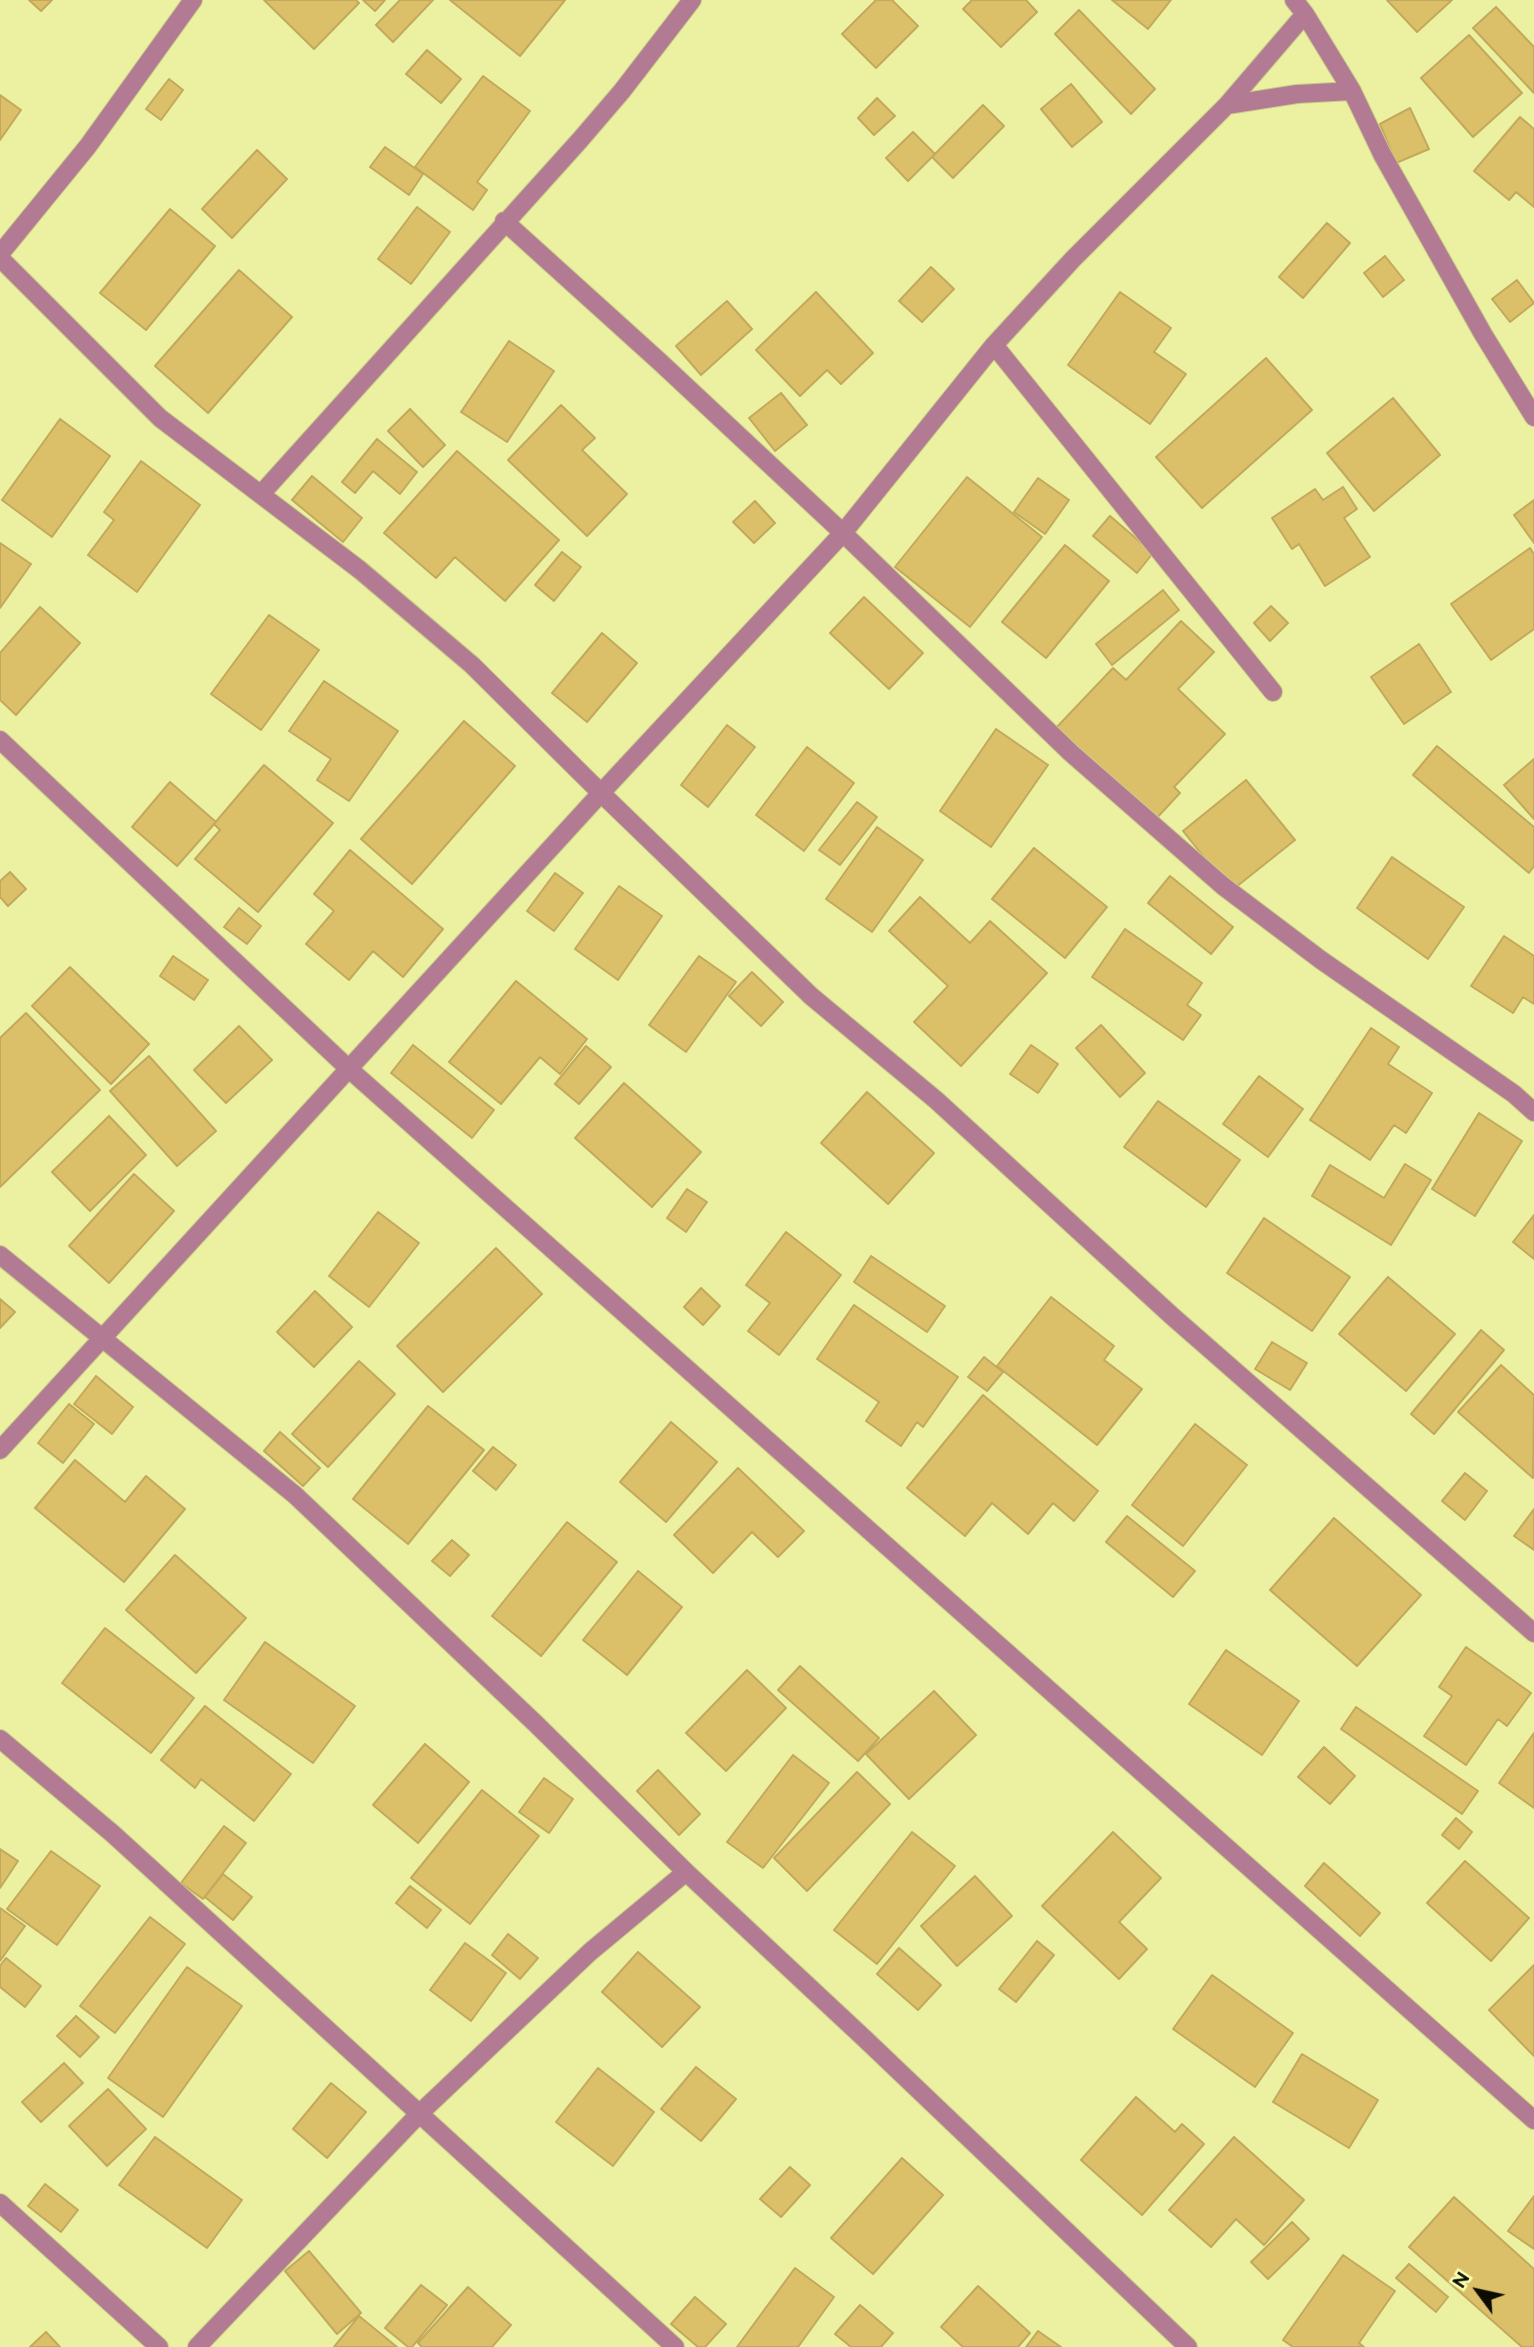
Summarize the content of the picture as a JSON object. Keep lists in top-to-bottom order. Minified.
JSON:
{"north":"top left"}
